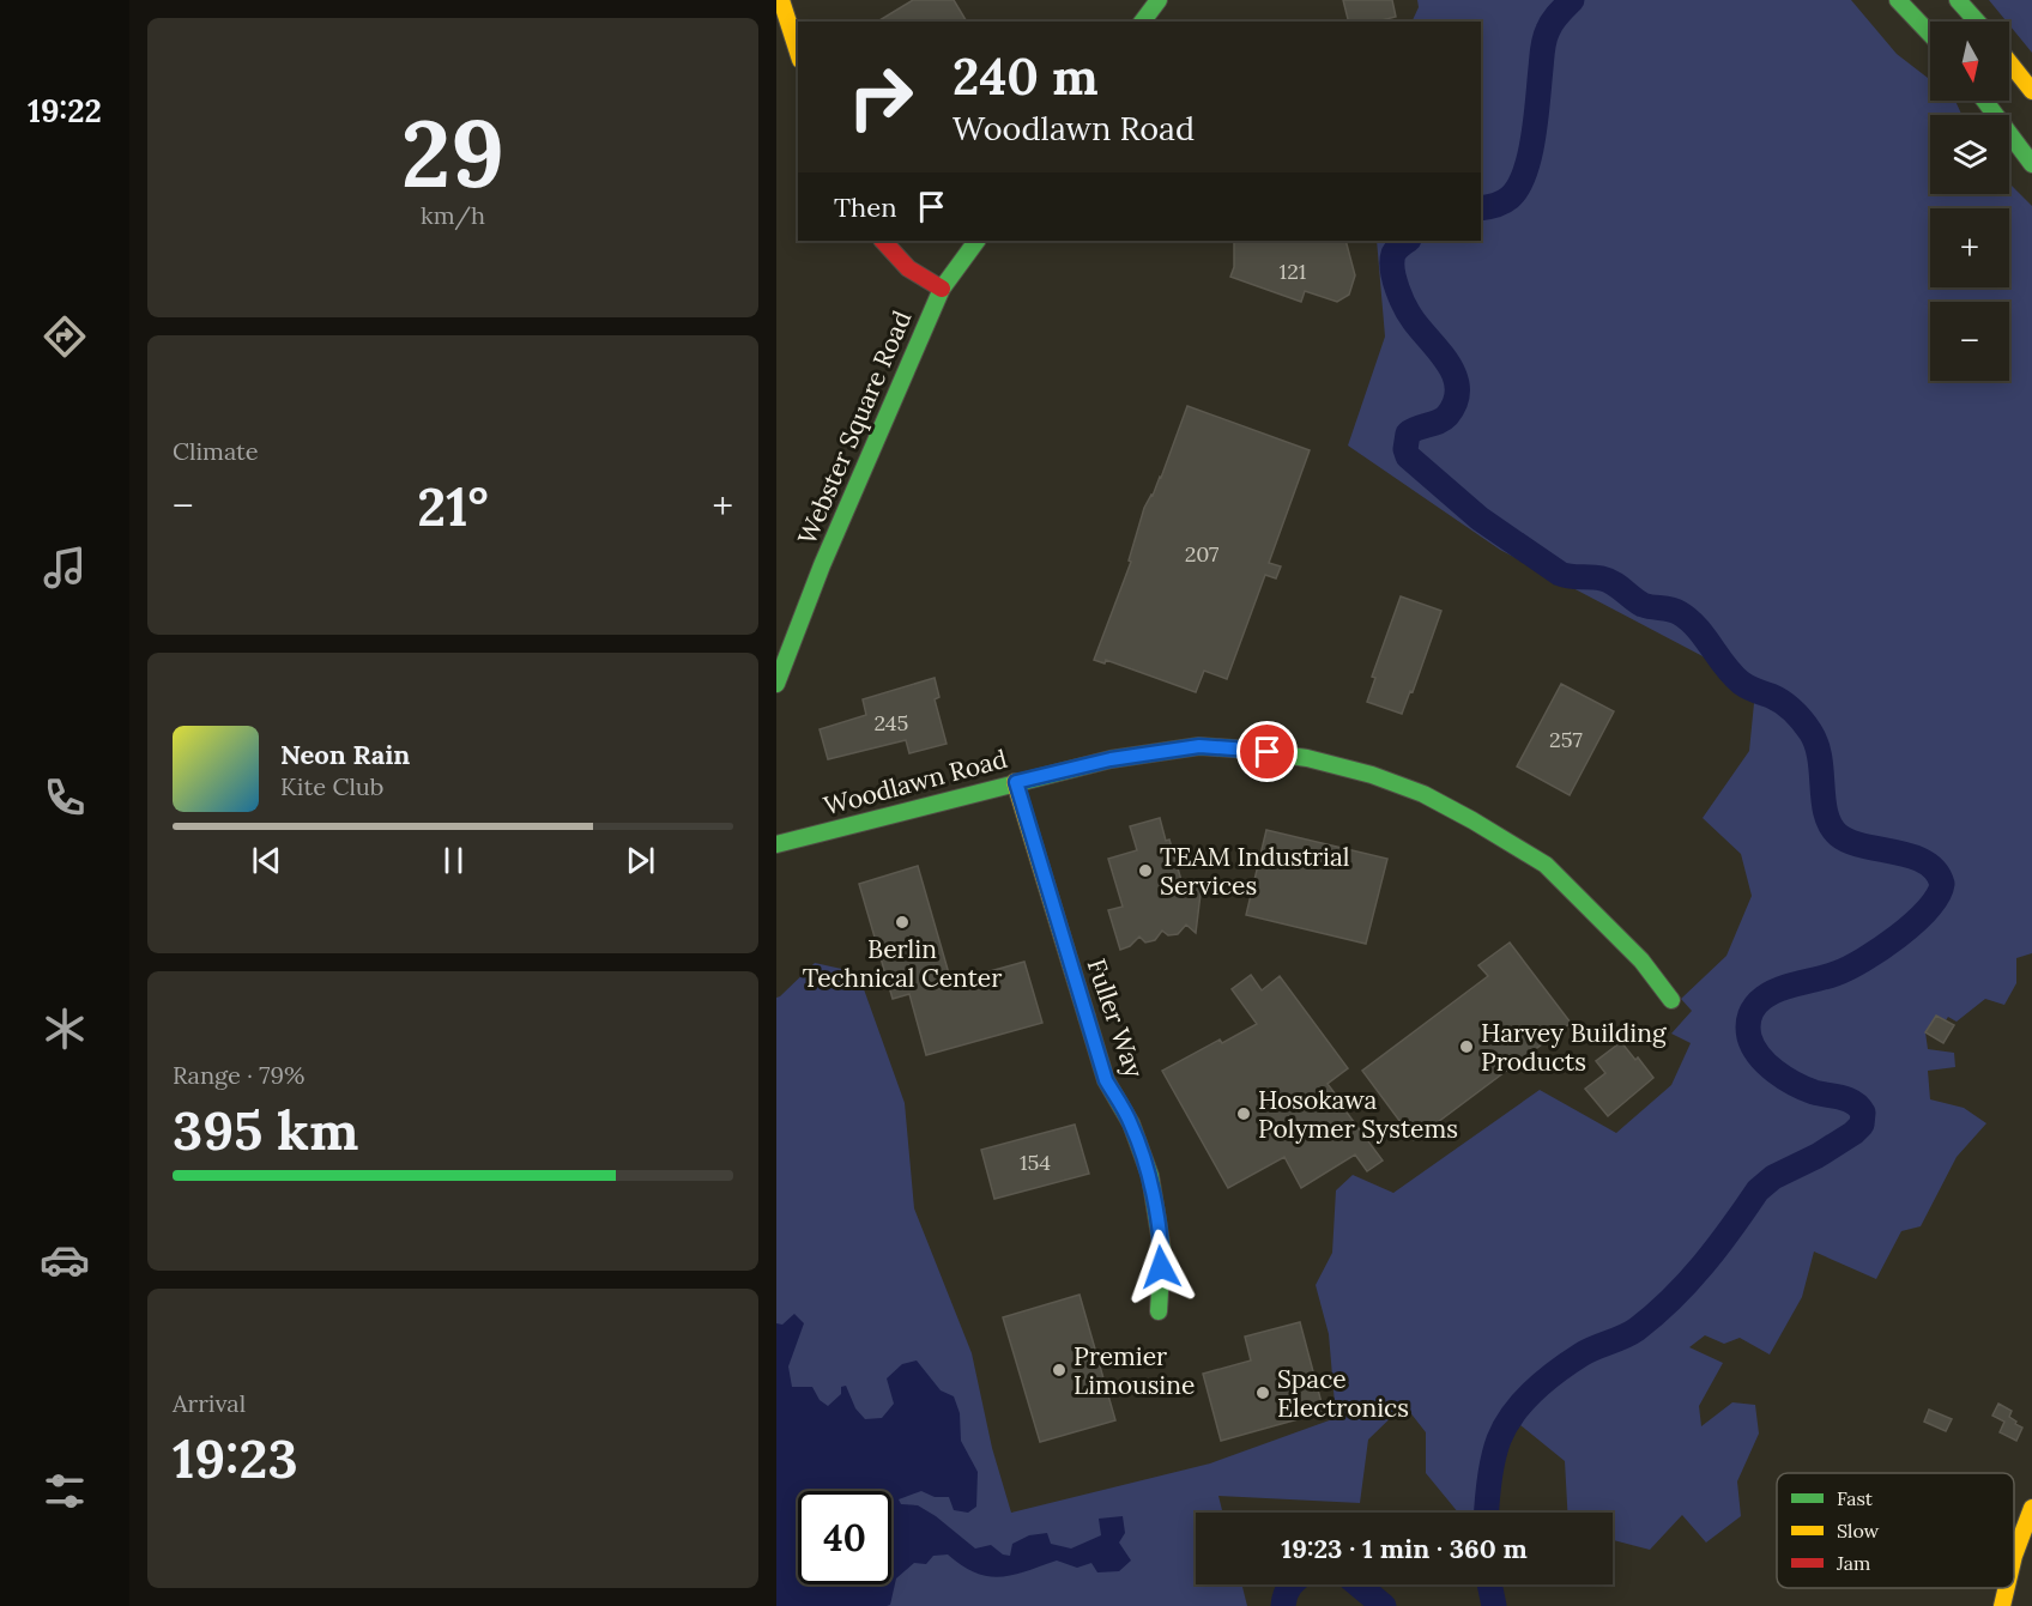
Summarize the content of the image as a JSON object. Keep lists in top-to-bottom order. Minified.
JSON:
{"streets":{"main road":["Webster Square Road","Woodlawn Road","Fuller Way"]},"crossings":[["Woodlawn Road","Fuller Way"]],"places":["TEAM Industrial Services","Berlin Technical Center","Harvey Building Products","Hosokawa Polymer Systems","Premier Limousine","Space Electronics"],"house_numbers":["121","207","245","257","154"],"legend":["Fast","Slow","Jam"],"north":"bottom","page":{"tabs":"19:22","tile":[["29","km/h"],"Climate",["Range · 79%","395 km"],["Arrival","19:23"]],"map_buttons":["+","−"],"turn":["240 m","Woodlawn Road"],"then":"Then","heat":["−","21°","+"],"song":["Neon Rain","Kite Club"],"limit":"40","trip":"19:23 · 1 min · 360 m"}}
